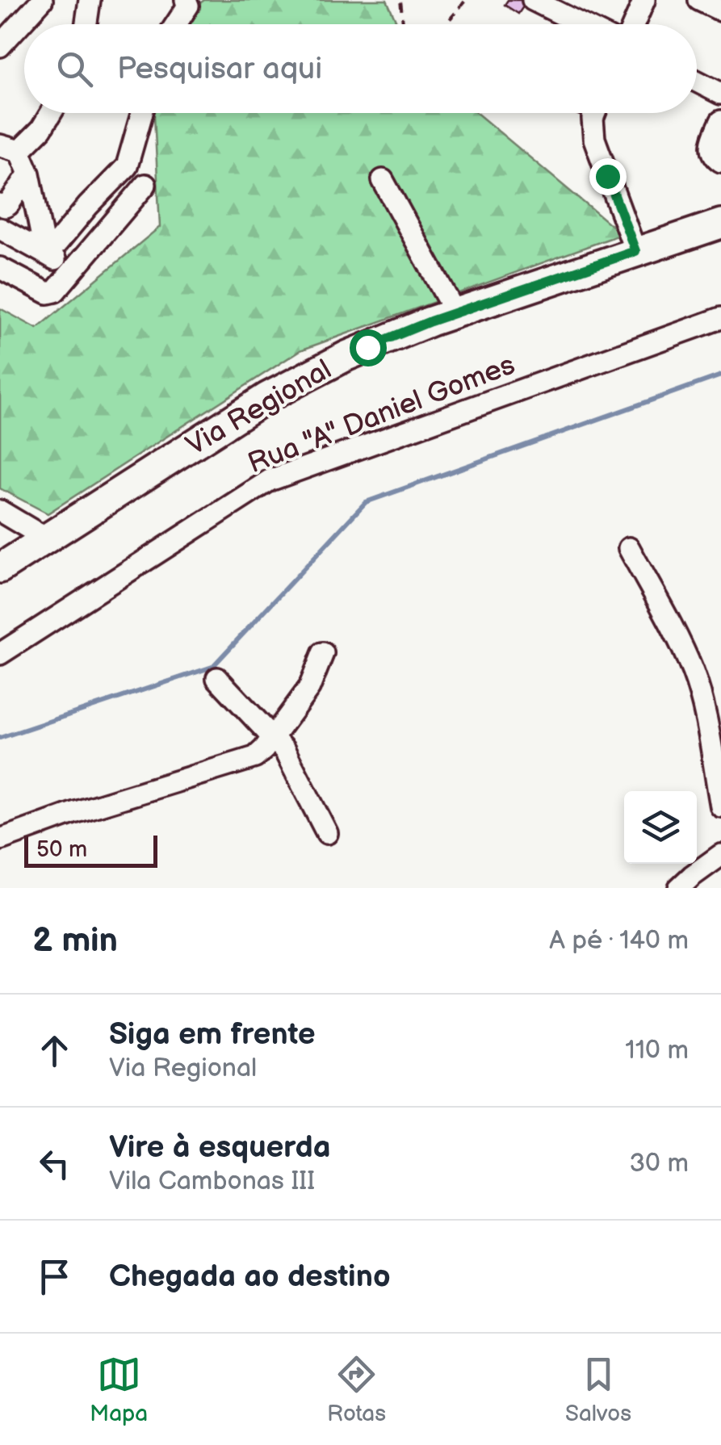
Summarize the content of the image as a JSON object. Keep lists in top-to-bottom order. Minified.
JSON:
{"streets":{"main road":["Via Regional"],"street":["Rua \"A\" Daniel Gomes"]},"scale_bar":"50 m","page":{"search":"Pesquisar aqui","scale":"50 m","heading":["2 min","A pé · 140 m"],"list":[["Siga em frente","Via Regional","110 m"],["Vire à esquerda","Vila Cambonas III","30 m"],"Chegada ao destino"],"nav":["Mapa","Rotas","Salvos"]}}
